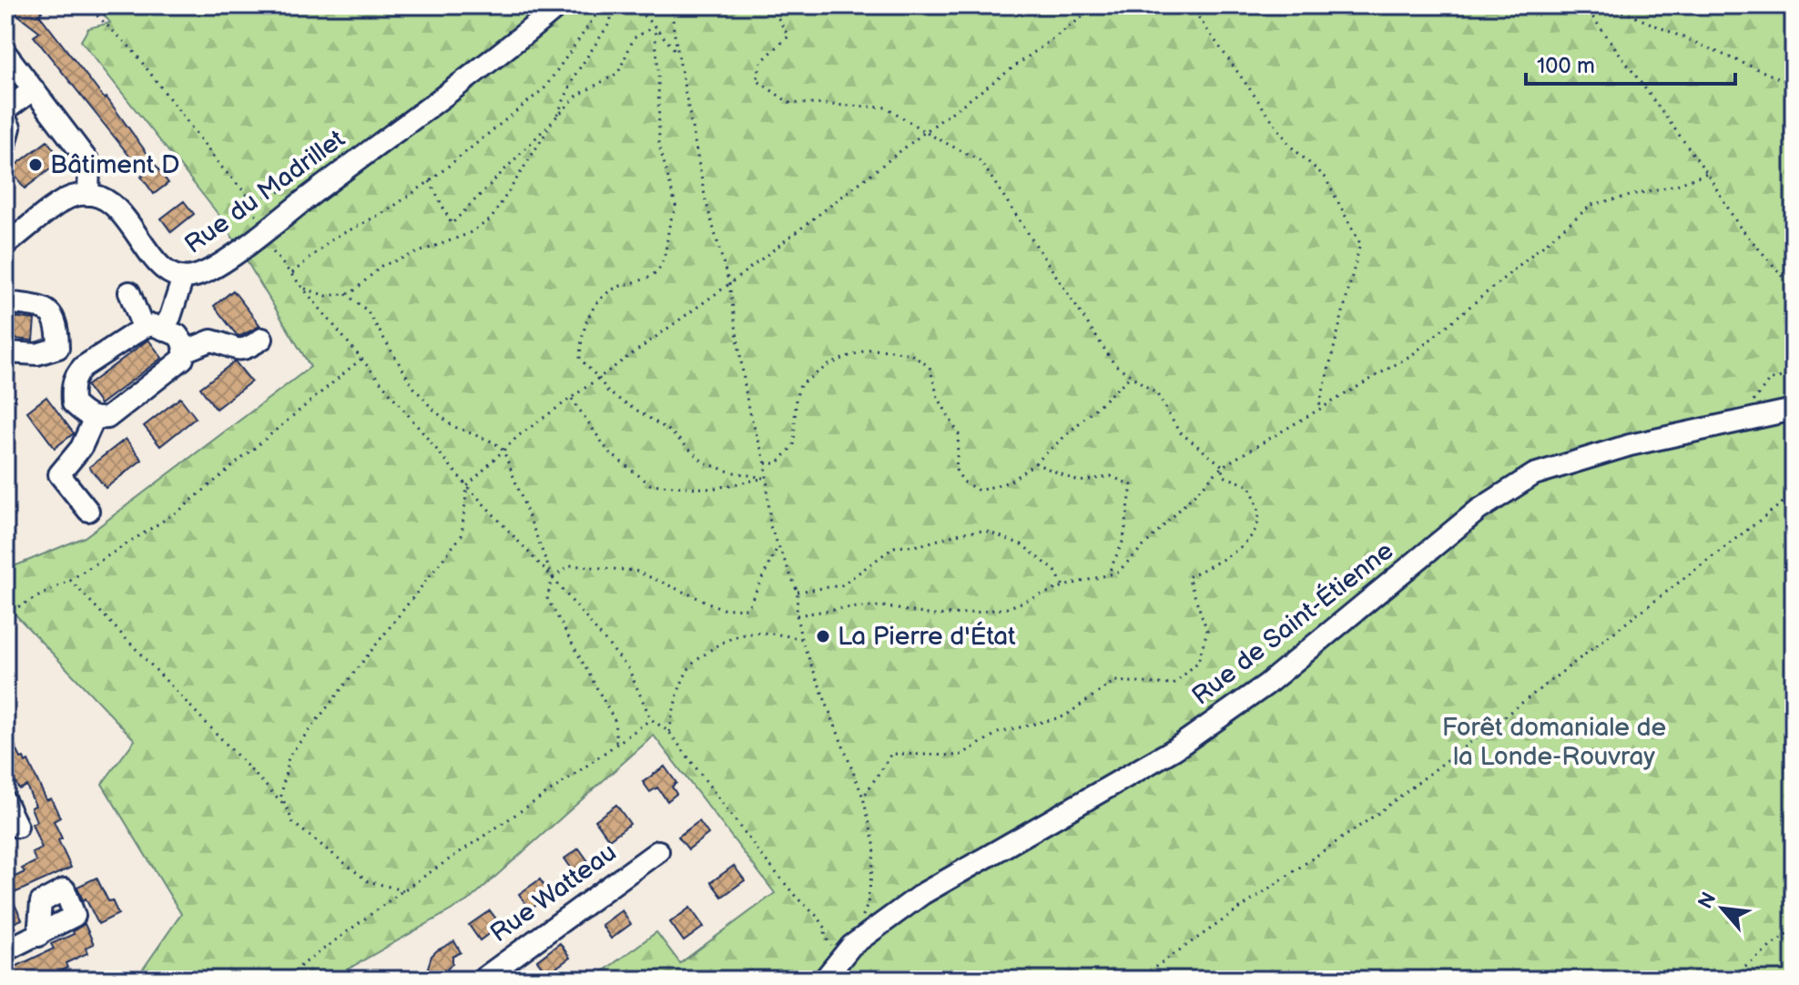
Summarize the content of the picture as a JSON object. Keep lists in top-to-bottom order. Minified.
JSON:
{"streets":{"street":["Rue du Madrillet","Rue de Saint-Étienne","Rue Watteau"]},"parks":["Forêt domaniale de la Londe-Rouvray"],"places":["Bâtiment D","La Pierre d'État"],"scale_bar":"100 m","north":"top left"}
